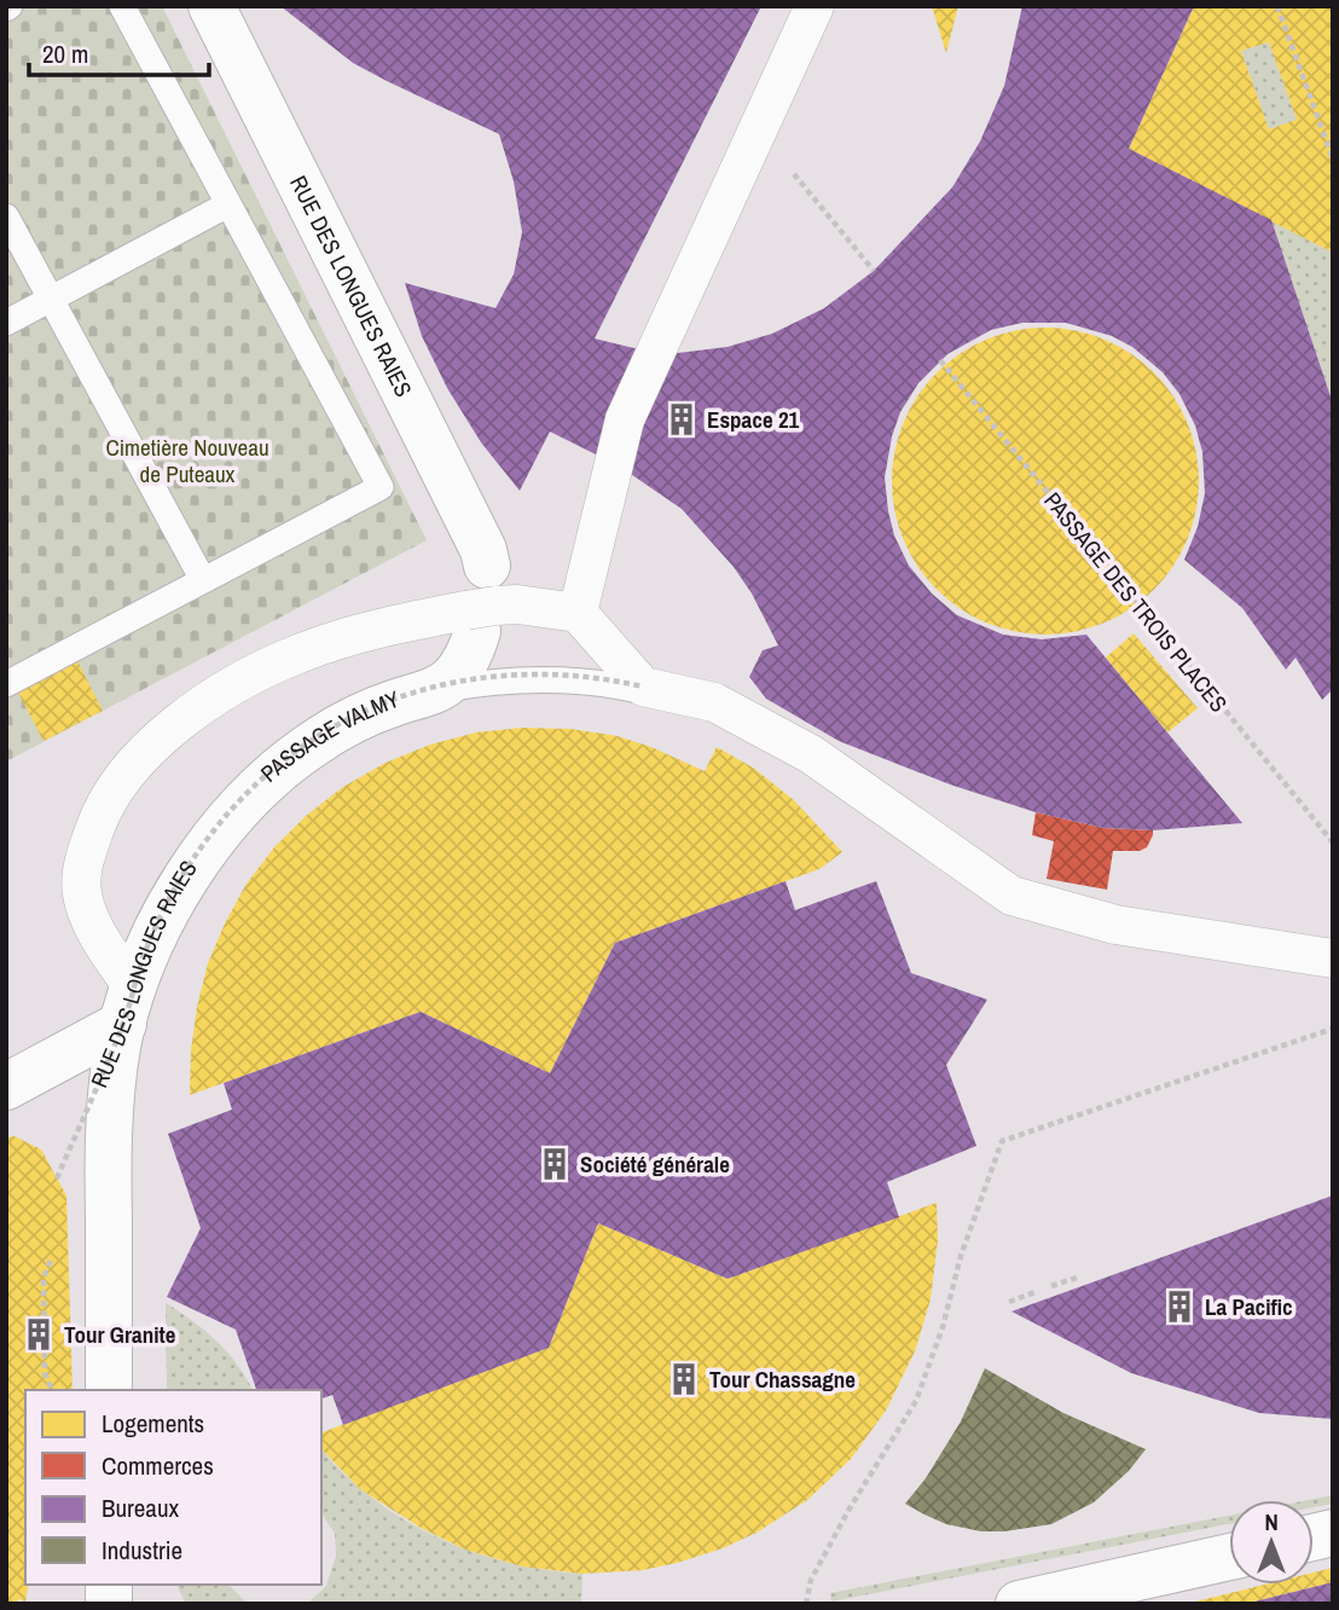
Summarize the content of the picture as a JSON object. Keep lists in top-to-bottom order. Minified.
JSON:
{"streets":{"street":["RUE DES LONGUES RAIES"],"path":["PASSAGE DES TROIS PLACES","PASSAGE VALMY"]},"crossings":[["RUE DES LONGUES RAIES","PASSAGE VALMY"]],"parks":["Cimetière Nouveau de Puteaux"],"places":{"building":["Espace 21","Société générale","La Pacific","Tour Granite","Tour Chassagne"]},"legend":["Logements","Commerces","Bureaux","Industrie"],"scale_bar":"20 m","north":"top"}
